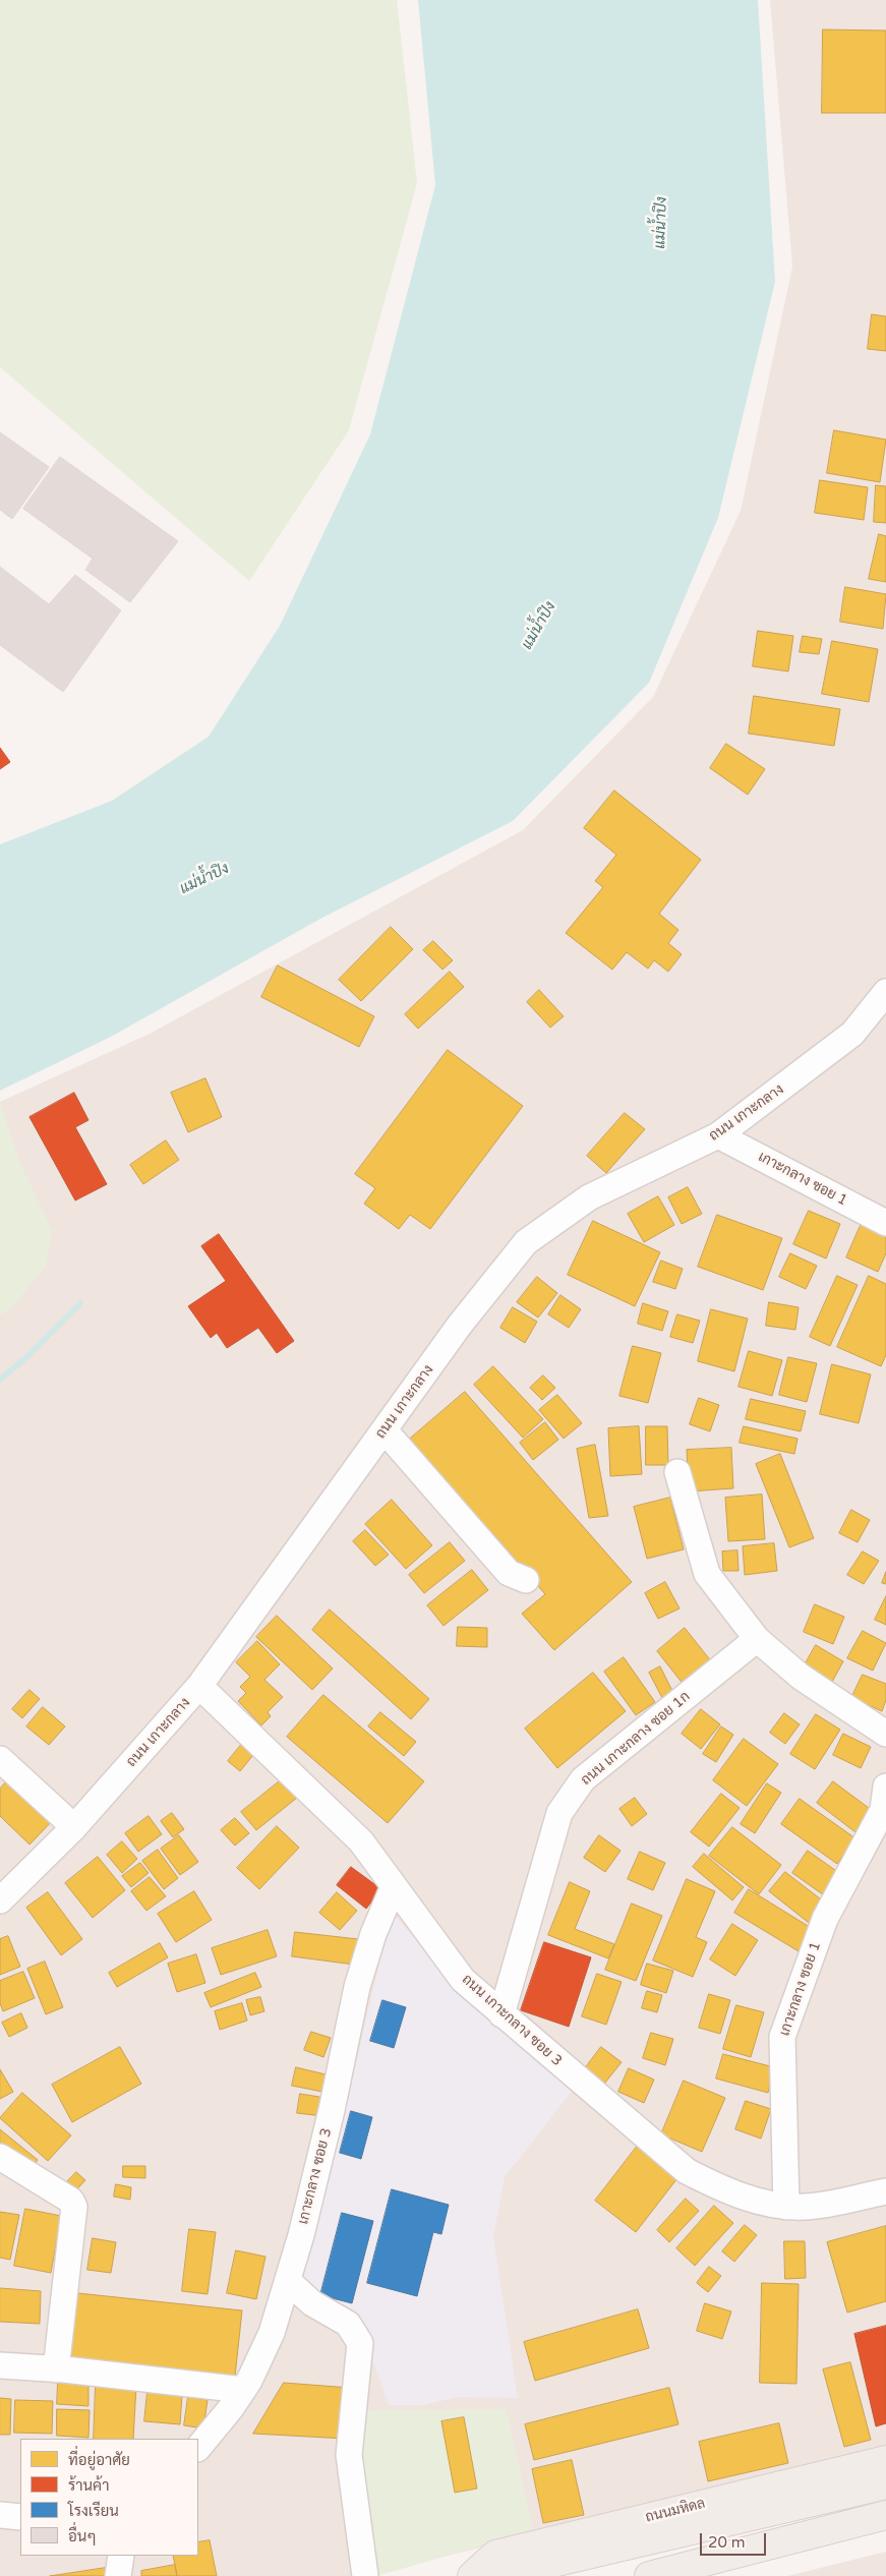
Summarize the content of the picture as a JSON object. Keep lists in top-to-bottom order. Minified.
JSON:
{"streets":{"main road":["ถนนมหิดล"],"street":["ถนน เกาะกลาง","เกาะกลาง ซอย 1","ถนน เกาะกลาง ซอย 1ก","ถนน เกาะกลาง ซอย 3","เกาะกลาง ซอย 3"]},"crossings":[["ถนน เกาะกลาง","เกาะกลาง ซอย 1"],["ถนน เกาะกลาง","ถนน เกาะกลาง ซอย 3"],["เกาะกลาง ซอย 1","ถนน เกาะกลาง ซอย 3"],["ถนน เกาะกลาง ซอย 1ก","ถนน เกาะกลาง ซอย 3"],["ถนน เกาะกลาง ซอย 3","เกาะกลาง ซอย 3"]],"water":["แม่น้ำปิง"],"legend":["ที่อยู่อาศัย","ร้านค้า","โรงเรียน","อื่นๆ"],"scale_bar":"20 m"}
